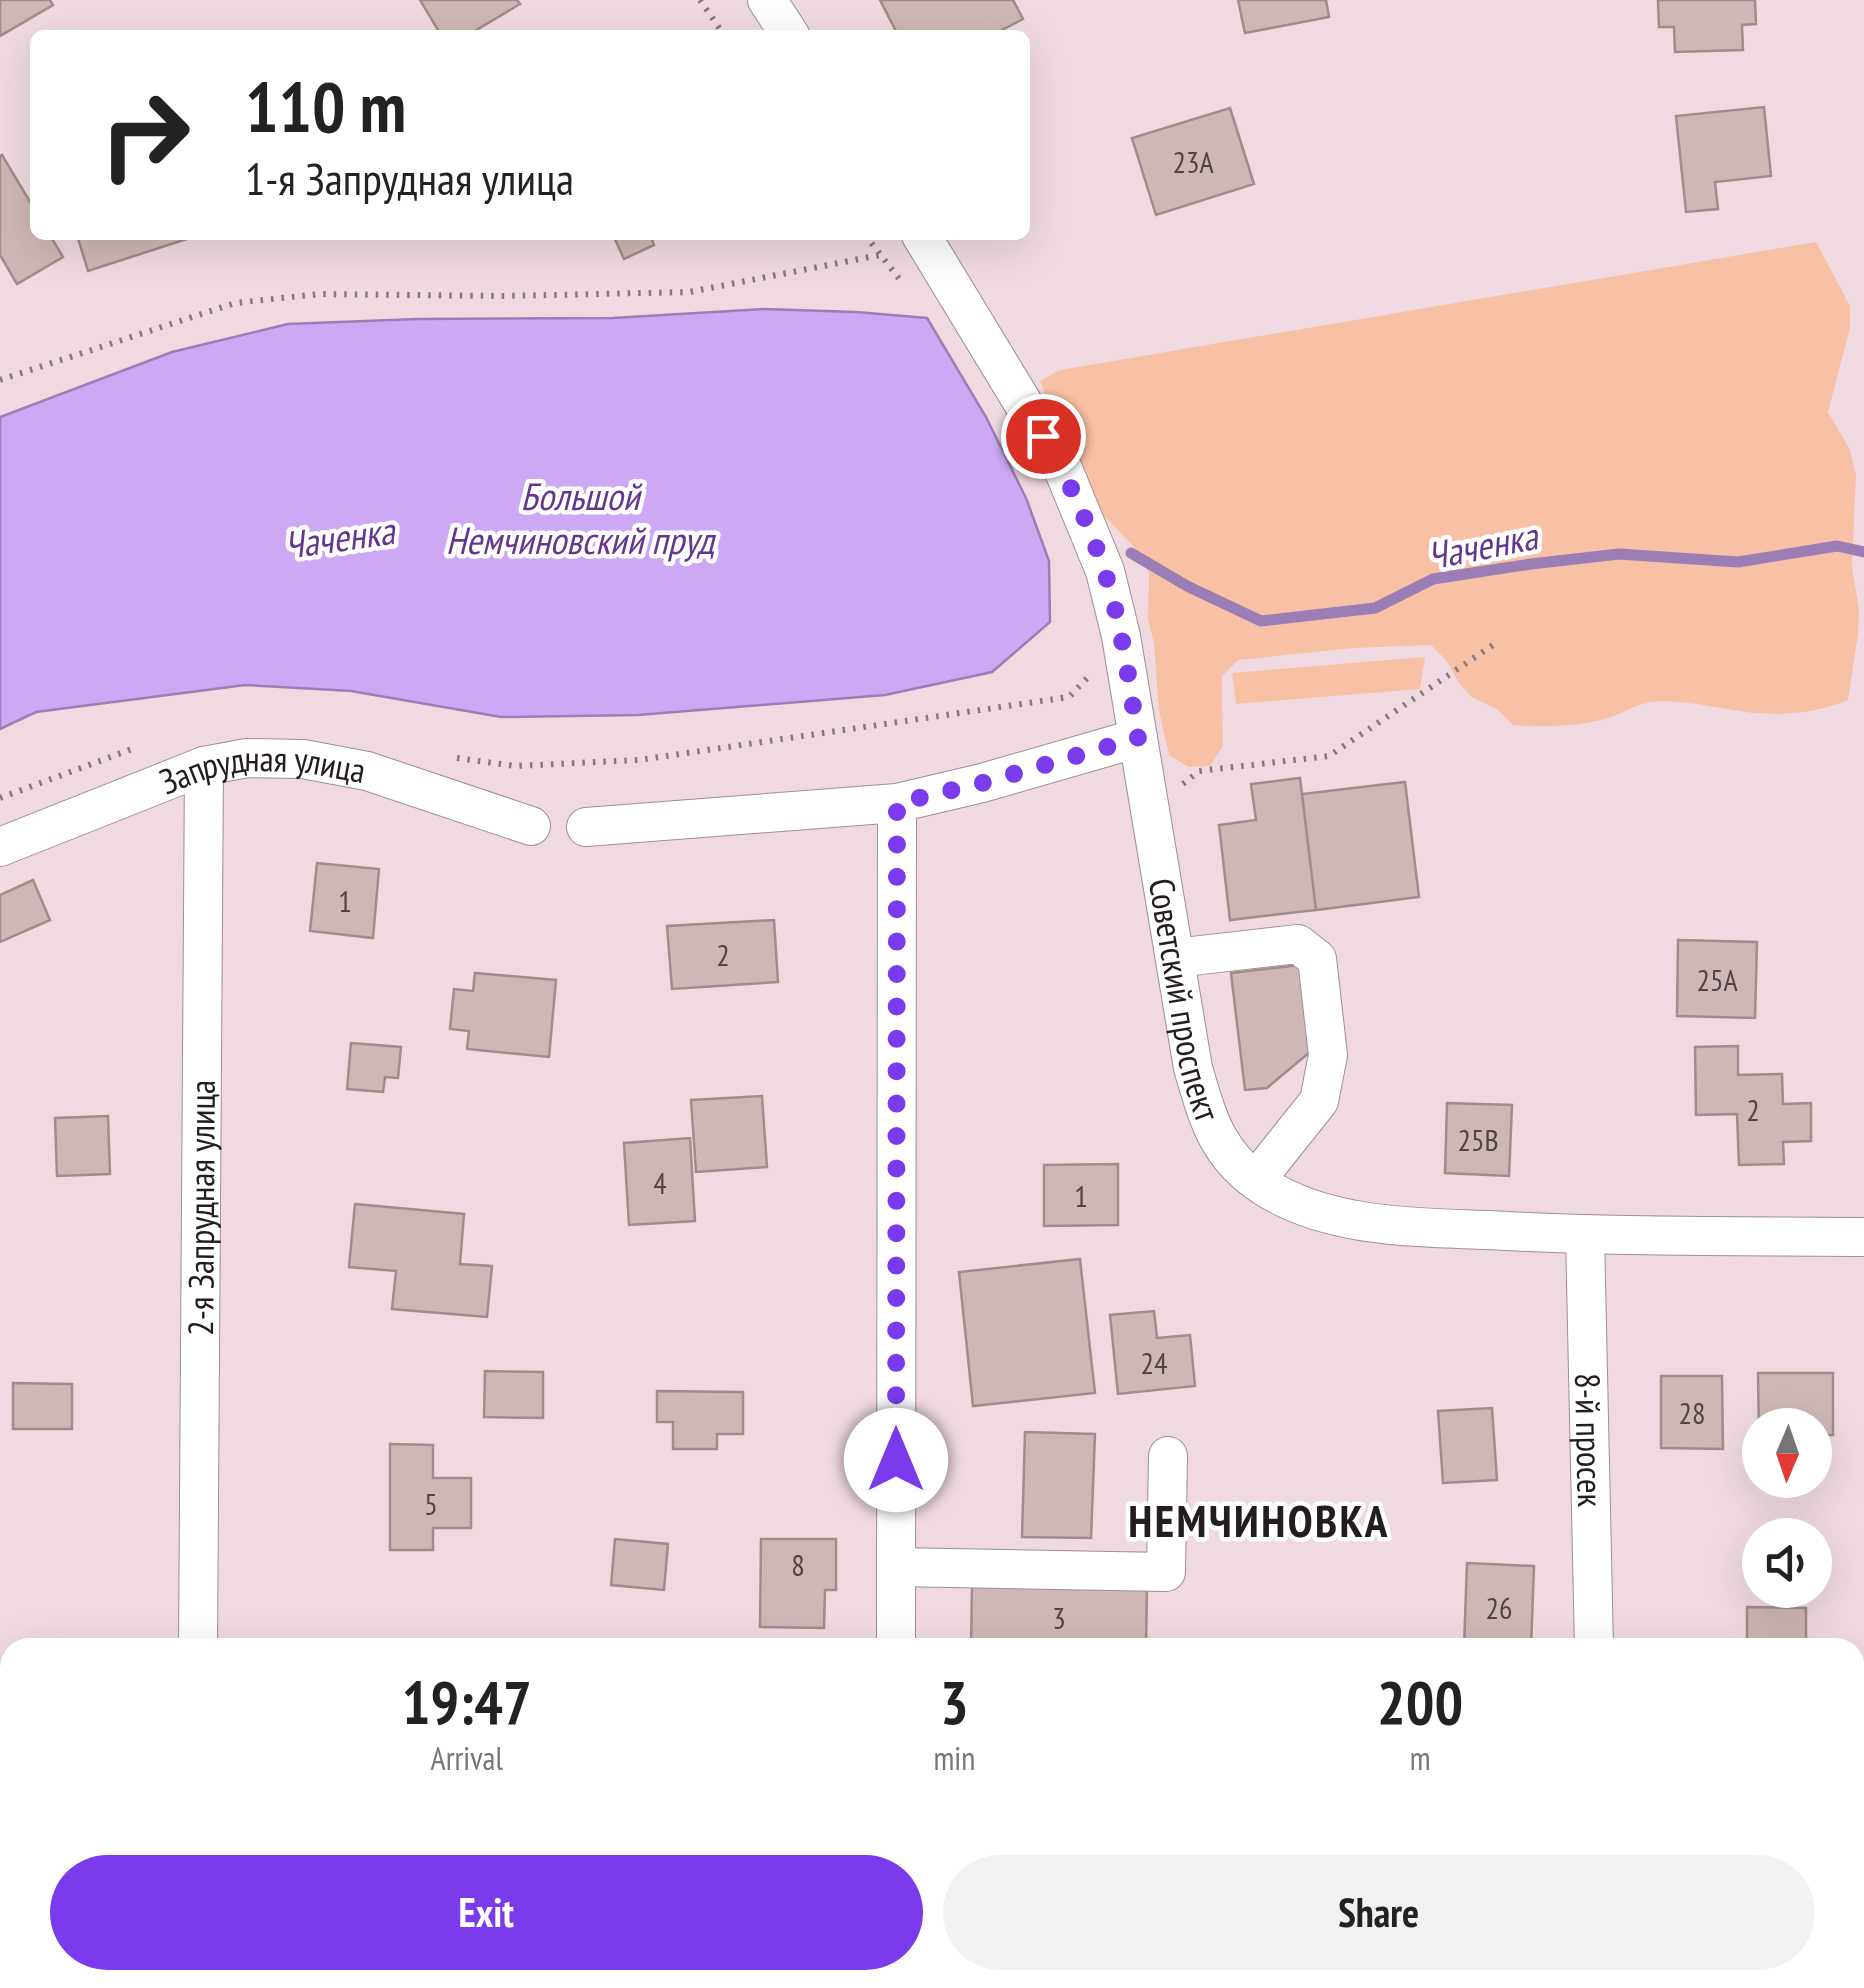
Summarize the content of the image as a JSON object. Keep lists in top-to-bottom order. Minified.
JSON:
{"streets":{"street":["Запрудная улица","Советский проспект","2-я Запрудная улица","8-й просек"]},"crossings":[["Запрудная улица","2-я Запрудная улица"],["Советский проспект","8-й просек"]],"districts":["НЕМЧИНОВКА"],"water":["Большой Немчиновский пруд","Чаченка"],"house_numbers":["23А","1","2","25А","2","25В","4","1","24","28","5","8","26","3"],"north":"bottom","page":{"turn":["110 m","1-я Запрудная улица"],"eta":["19:47","Arrival","3","min","200","m"],"buttons":["Exit","Share"]}}
